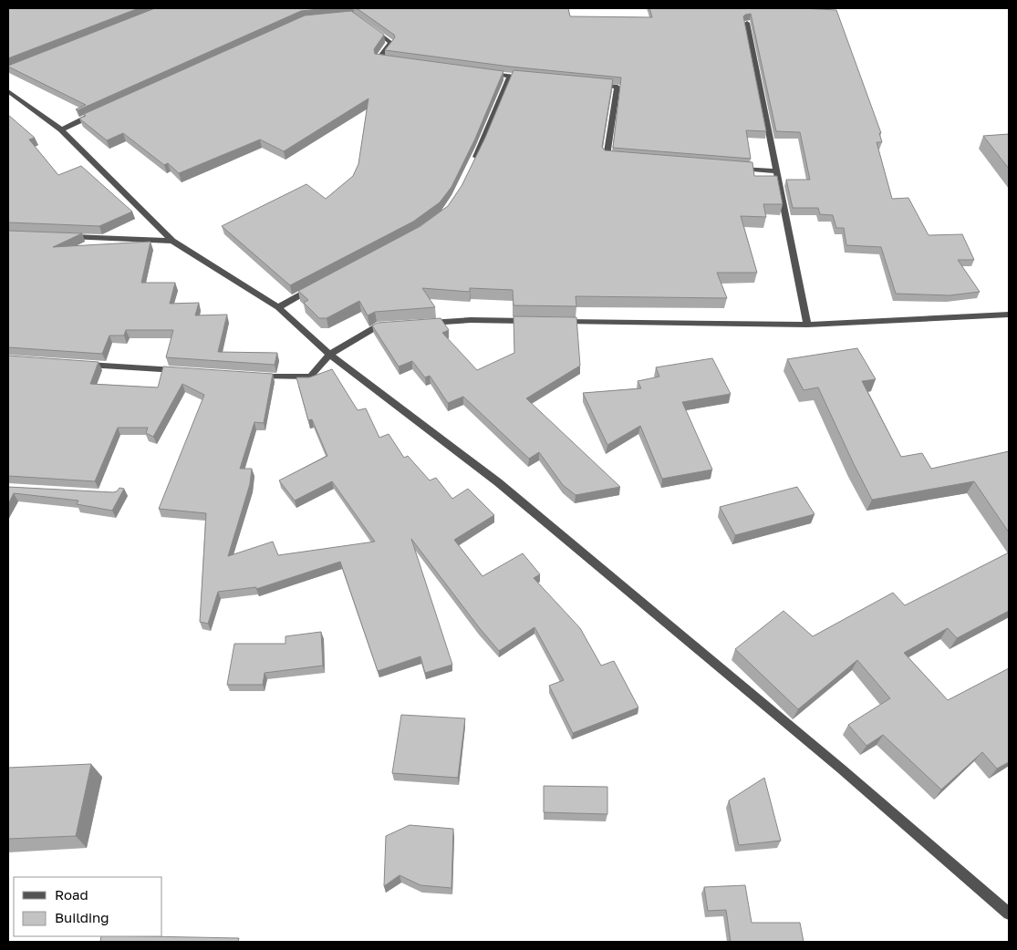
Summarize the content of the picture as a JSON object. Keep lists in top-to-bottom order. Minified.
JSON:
{"legend":["Road","Building"]}
